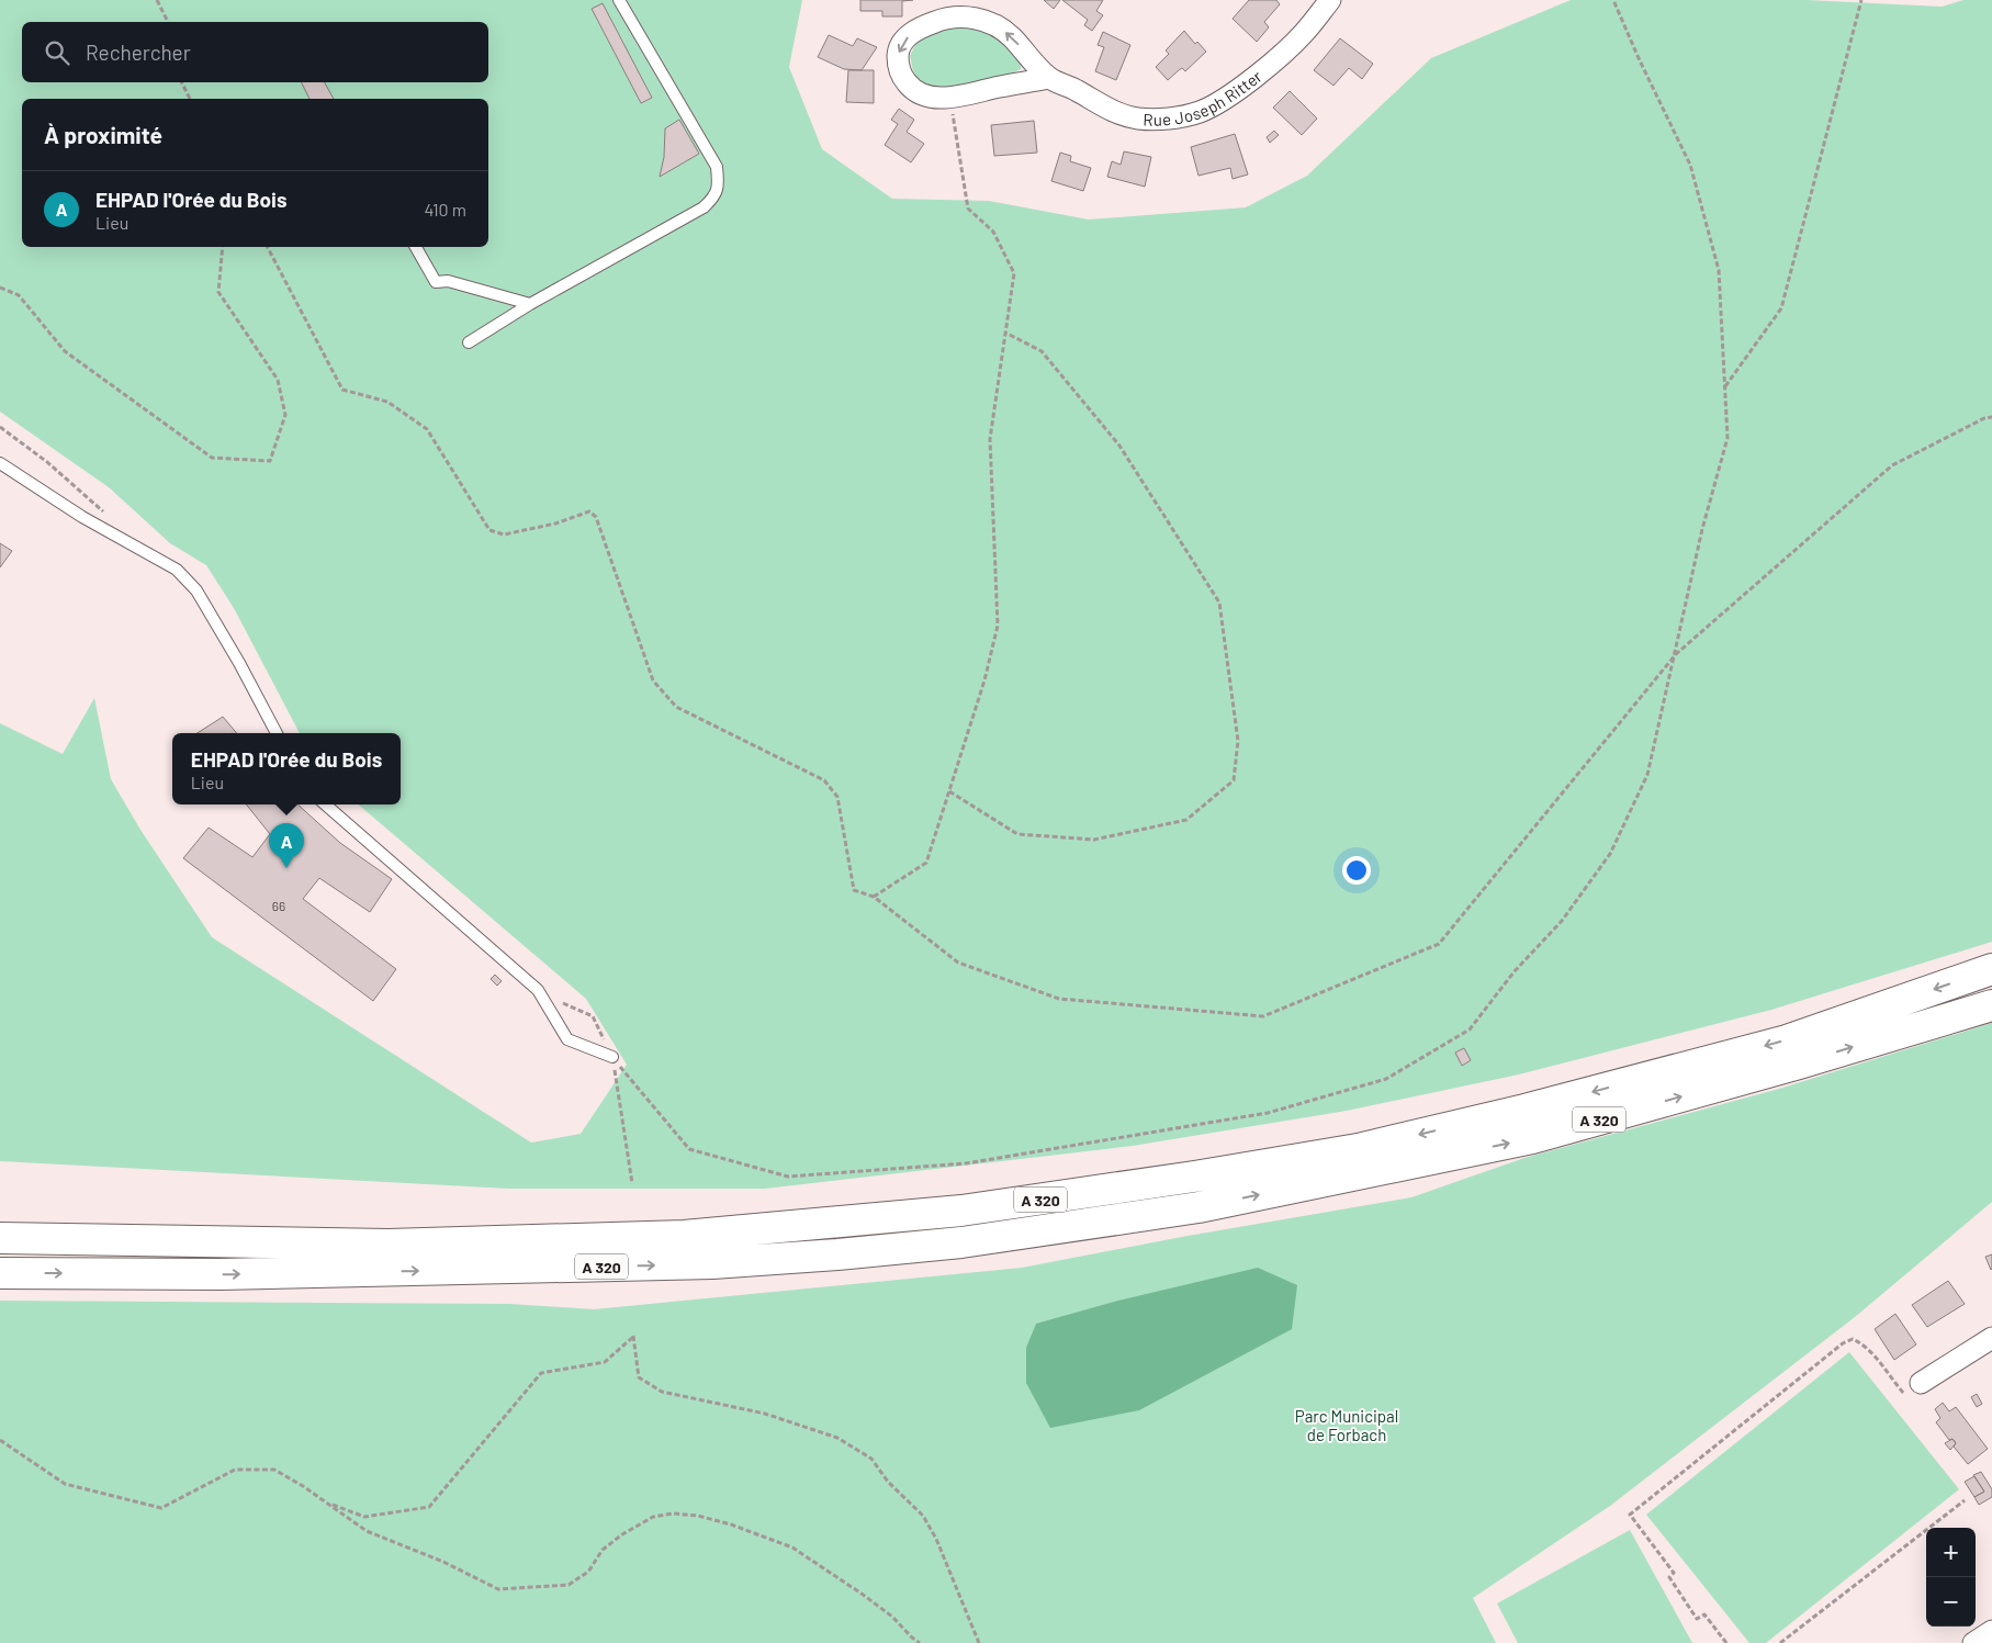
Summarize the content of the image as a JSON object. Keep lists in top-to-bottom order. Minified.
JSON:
{"streets":{"highway":["A 320"],"street":["Rue Joseph Ritter"]},"parks":["Parc Municipal de Forbach"],"house_numbers":["66"],"page":{"search":"Rechercher","heading":"À proximité","list":[{"mark":"A","name":"EHPAD l'Orée du Bois","note":"Lieu","value":"410 m"}],"popup":["EHPAD l'Orée du Bois","Lieu"],"pins":"A","map_buttons":["+","−"]}}
